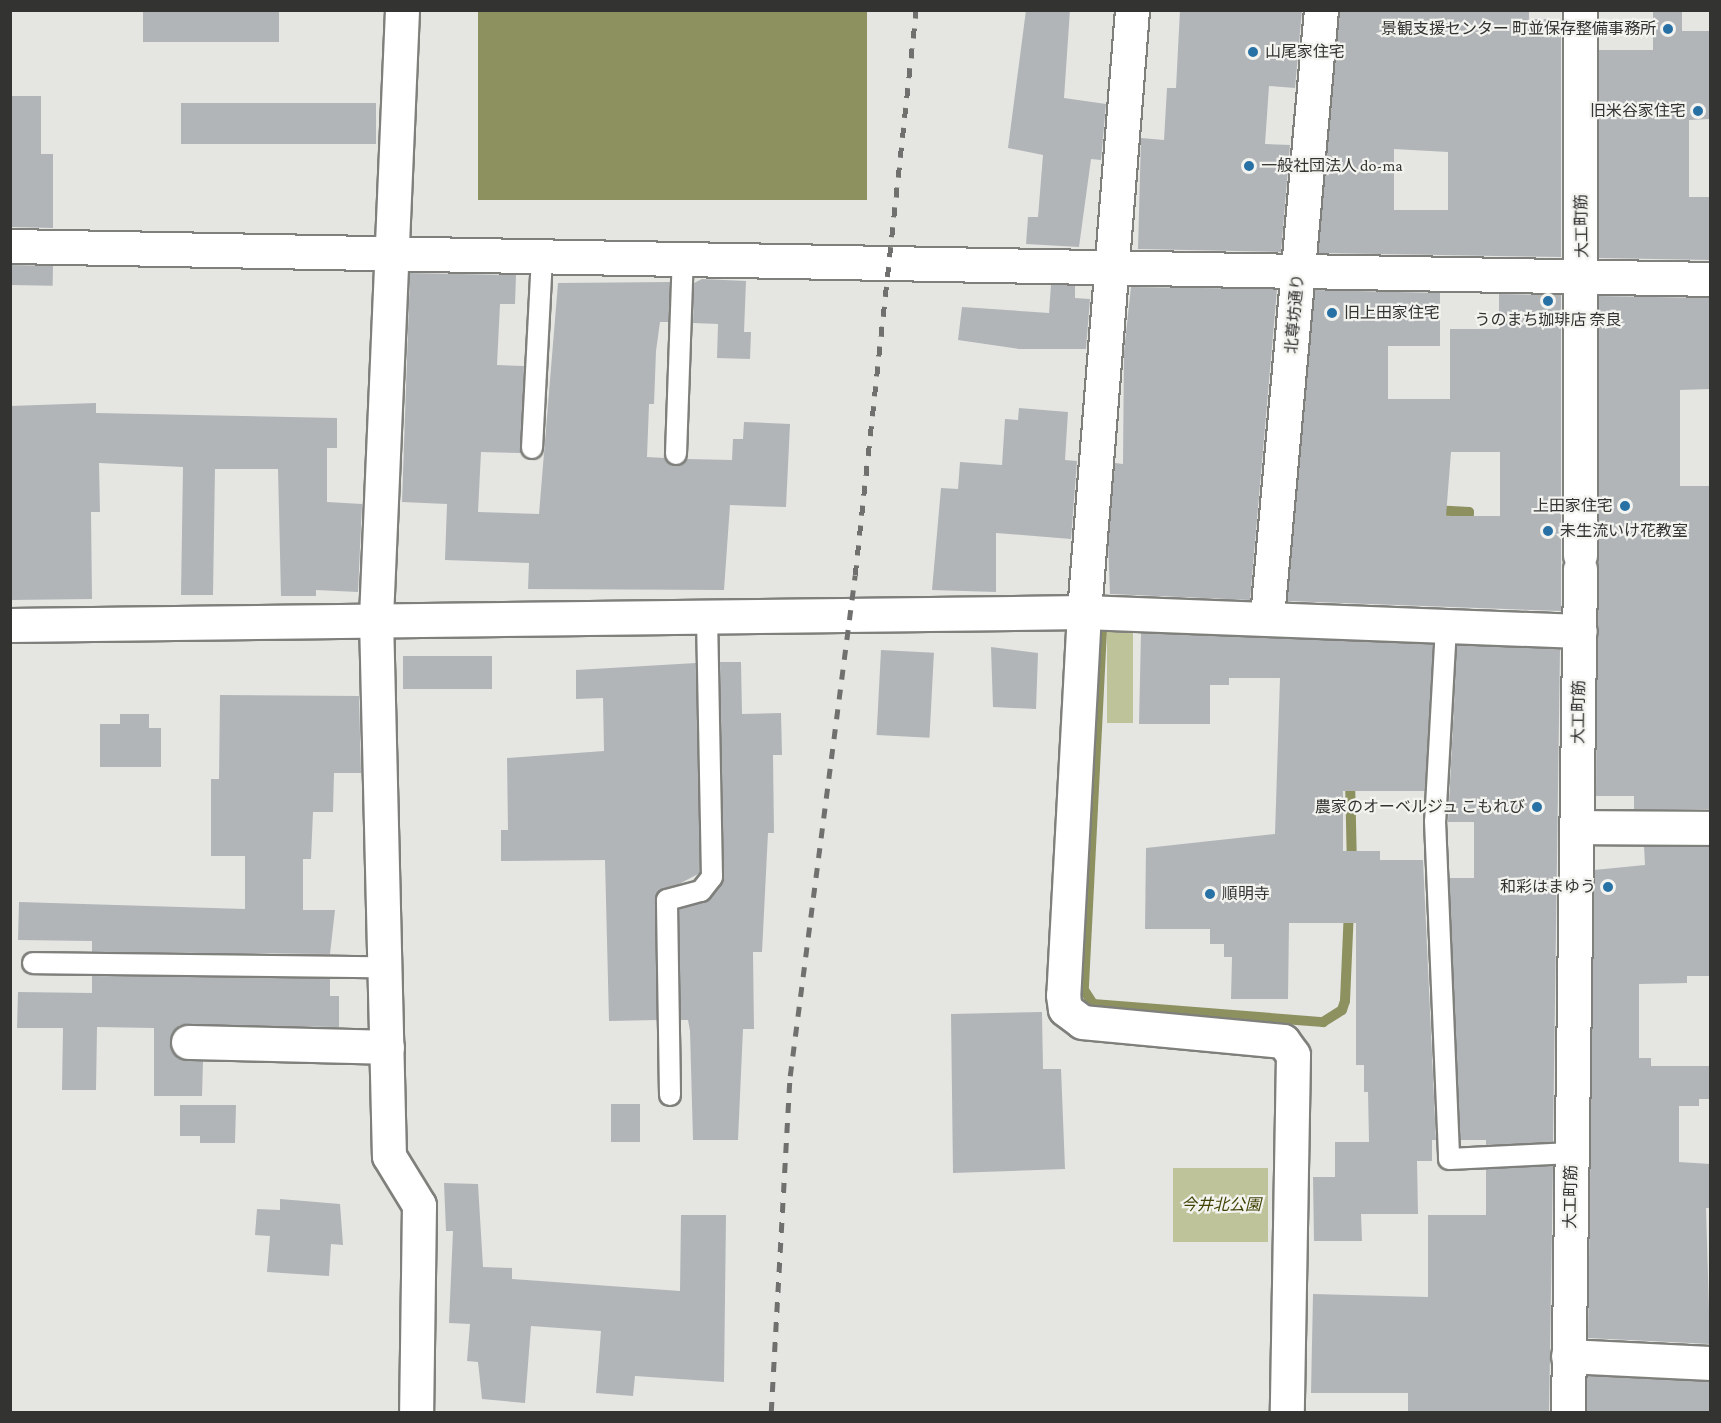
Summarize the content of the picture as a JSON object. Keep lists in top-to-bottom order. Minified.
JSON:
{"streets":{"street":["大工町筋","北尊坊通り"]},"parks":["今井北公園"],"places":["景観支援センター 町並保存整備事務所","山尾家住宅","旧米谷家住宅","一般社団法人 do-ma","うのまち珈琲店 奈良","旧上田家住宅","上田家住宅","未生流いけ花教室","農家のオーベルジュ こもれび","和彩はまゆう","順明寺"]}
